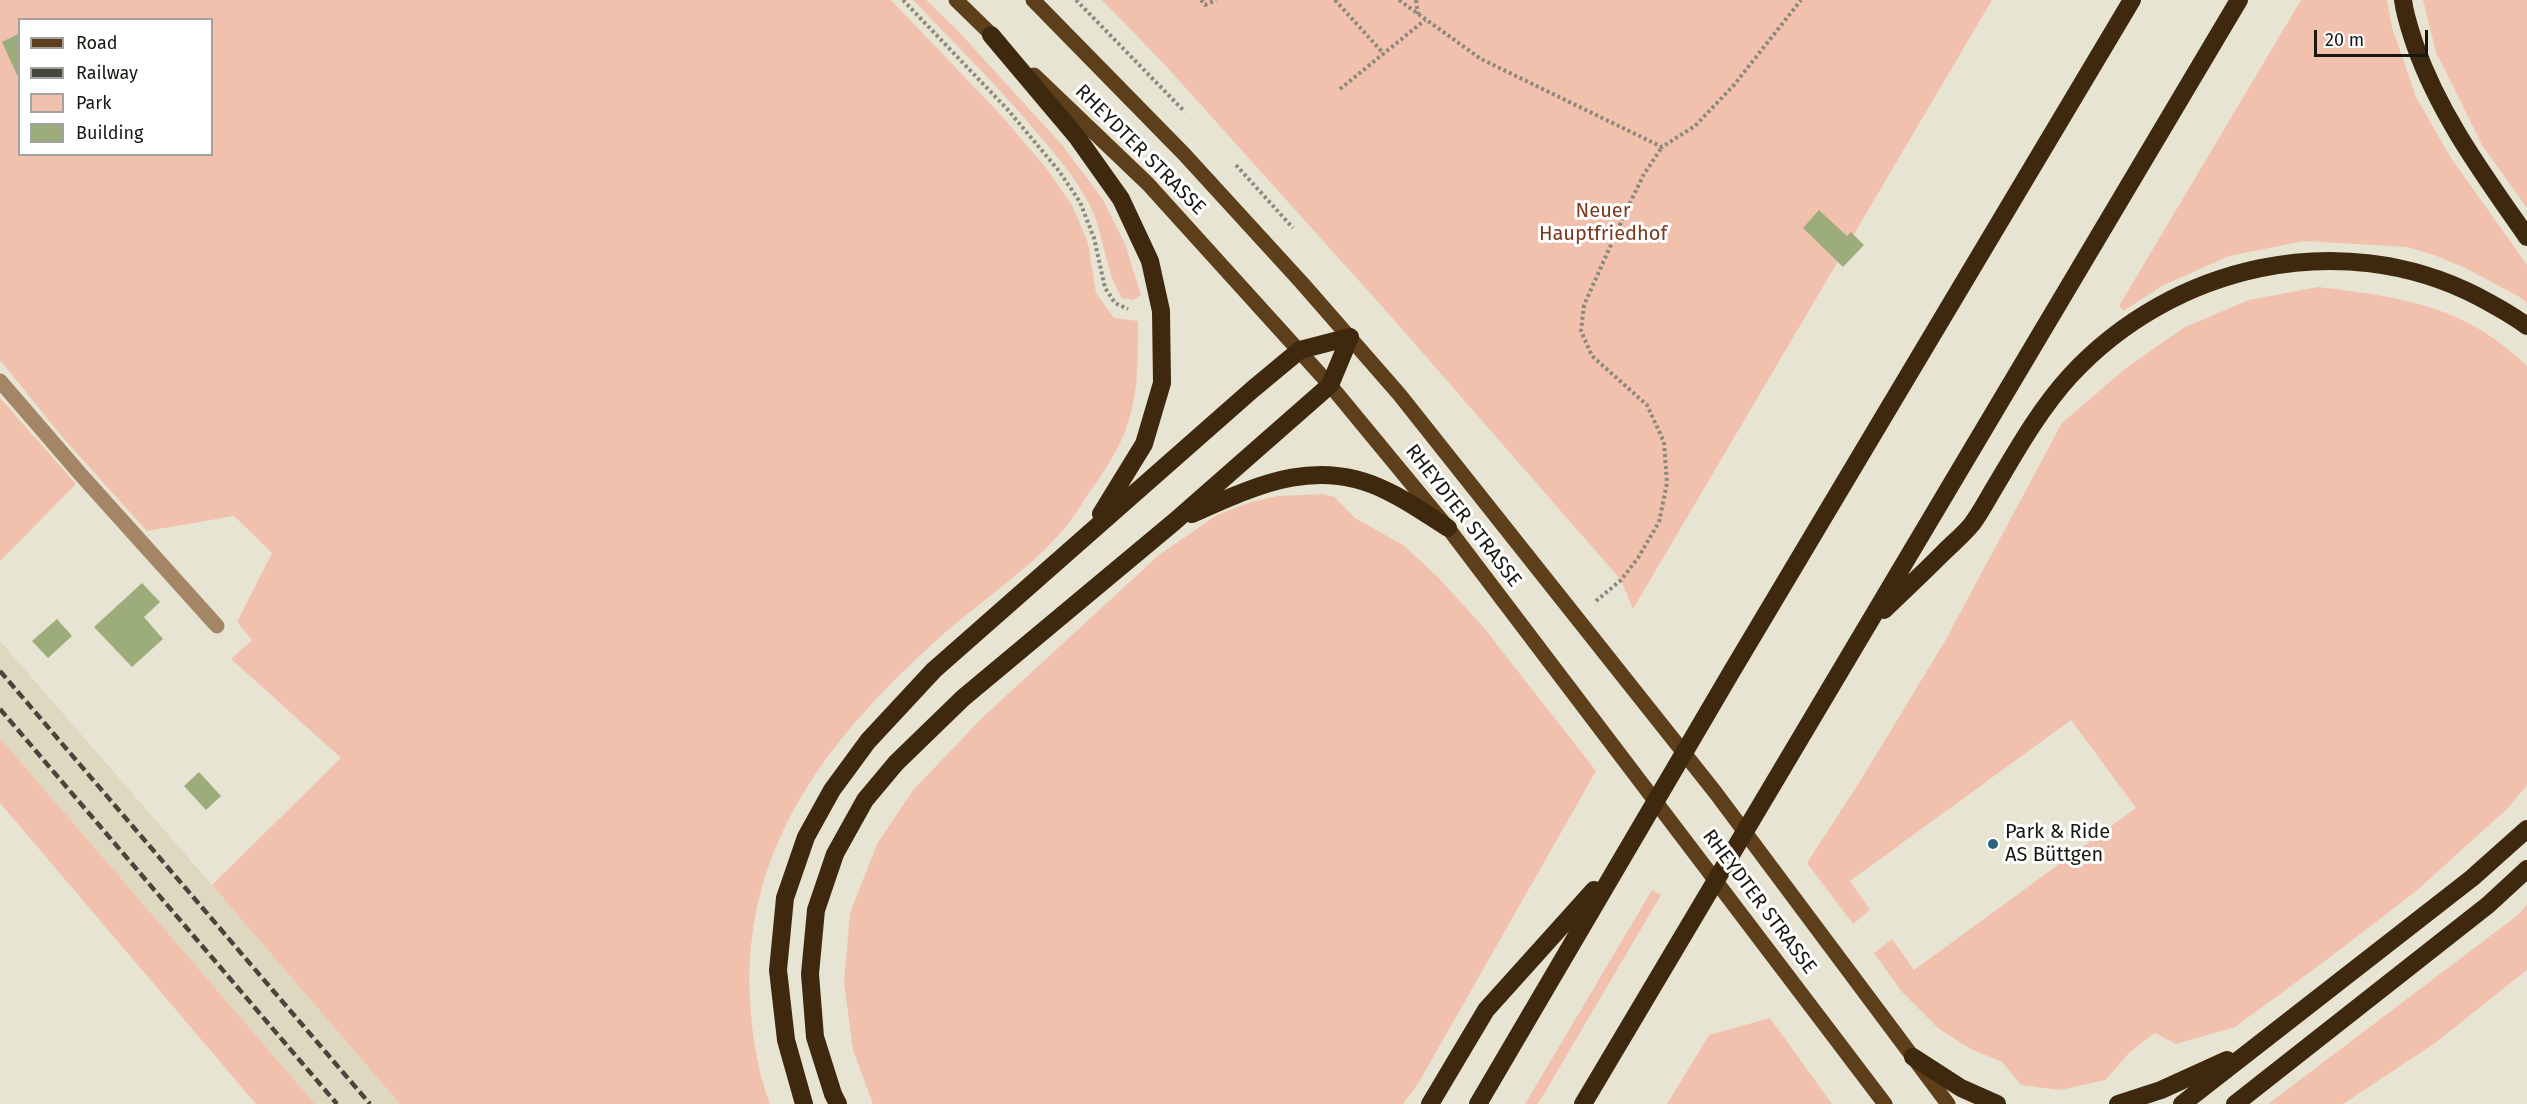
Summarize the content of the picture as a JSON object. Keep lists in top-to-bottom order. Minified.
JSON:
{"streets":{"main road":["RHEYDTER STRASSE"]},"parks":["Neuer Hauptfriedhof"],"places":["Park & Ride AS Büttgen"],"legend":["Road","Railway","Park","Building"],"scale_bar":"20 m"}
